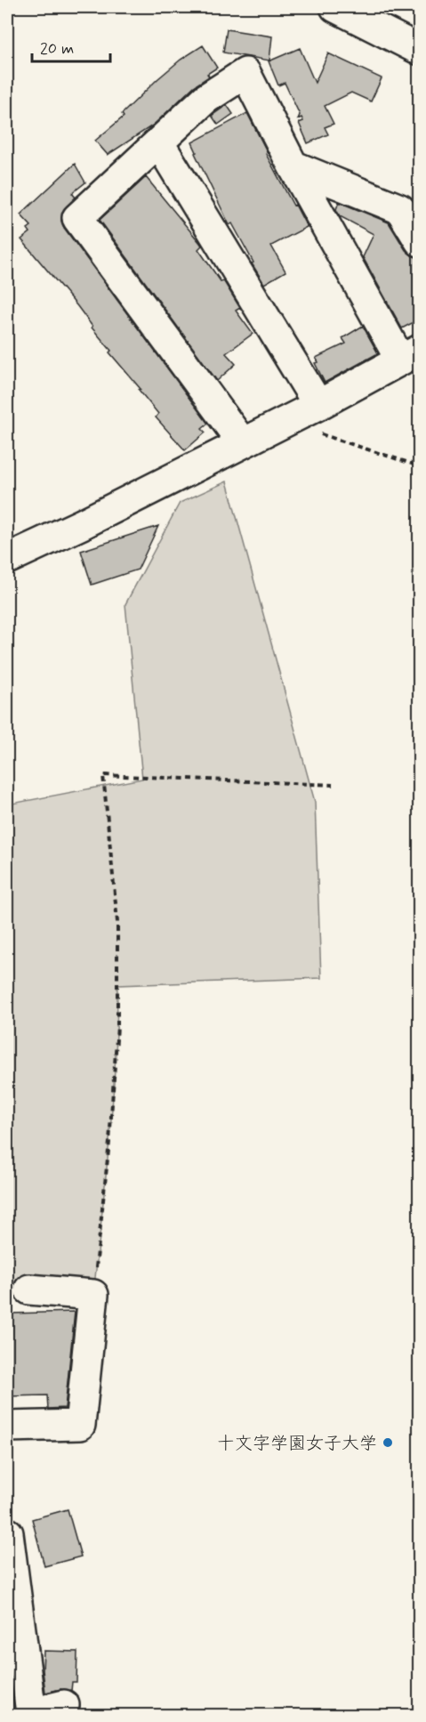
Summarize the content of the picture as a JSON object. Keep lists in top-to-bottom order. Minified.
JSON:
{"places":["十文字学園女子大学"],"scale_bar":"20 m"}
